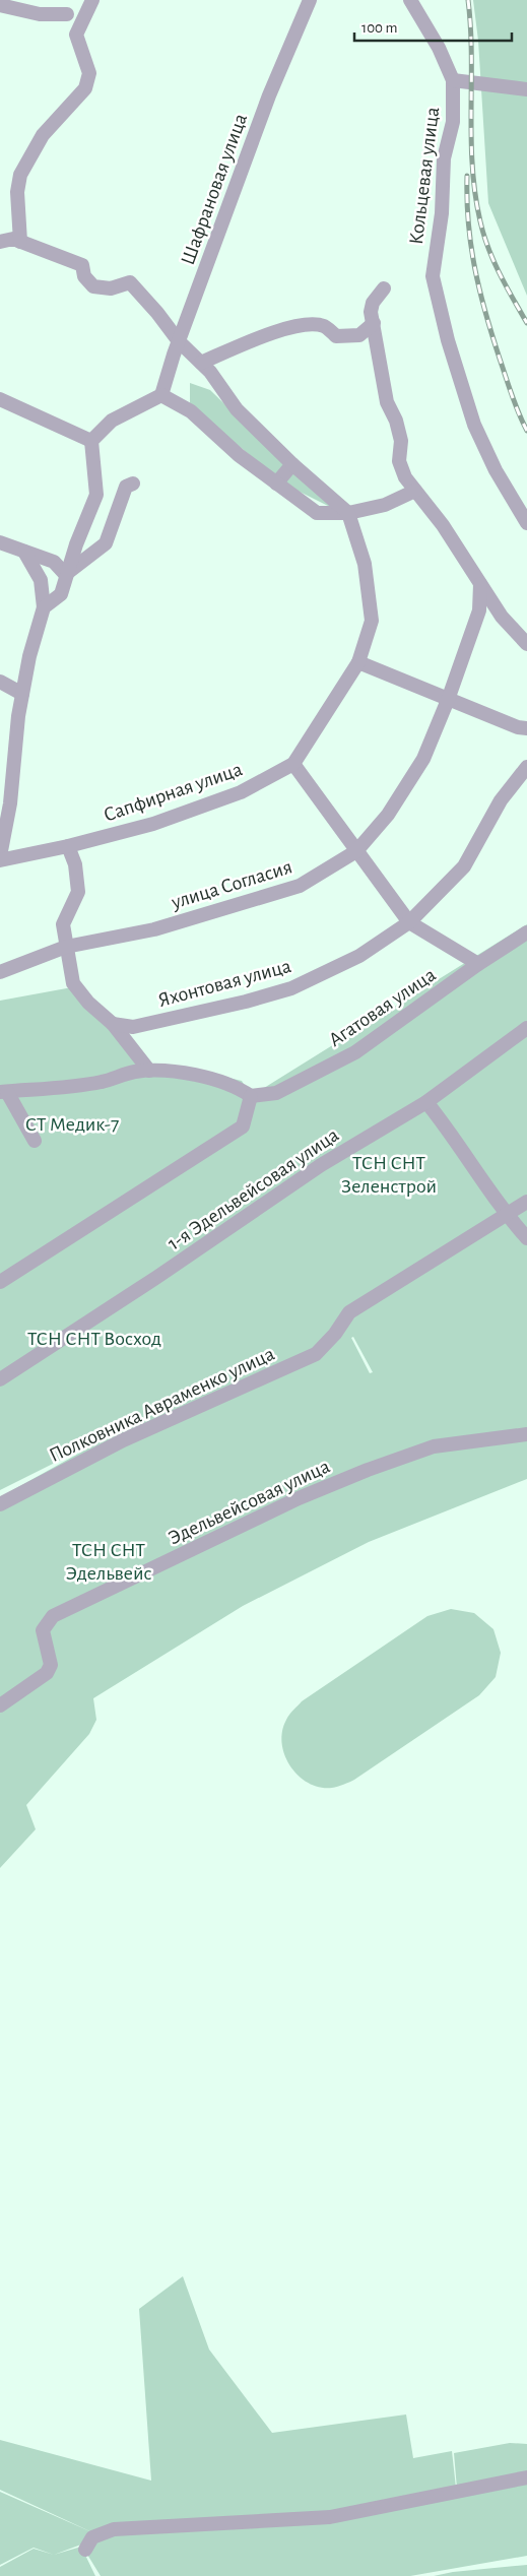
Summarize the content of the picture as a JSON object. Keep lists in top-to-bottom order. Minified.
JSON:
{"streets":{"street":["Кольцевая улица","Шафрановая улица","Сапфирная улица","улица Согласия","Яхонтовая улица","Агатовая улица","1-я Эдельвейсовая улица","Полковника Авраменко улица","Эдельвейсовая улица"]},"parks":["СТ Медик-7","ТСН СНТ Зеленстрой","ТСН СНТ Восход","ТСН СНТ Эдельвейс"],"scale_bar":"100 m"}
